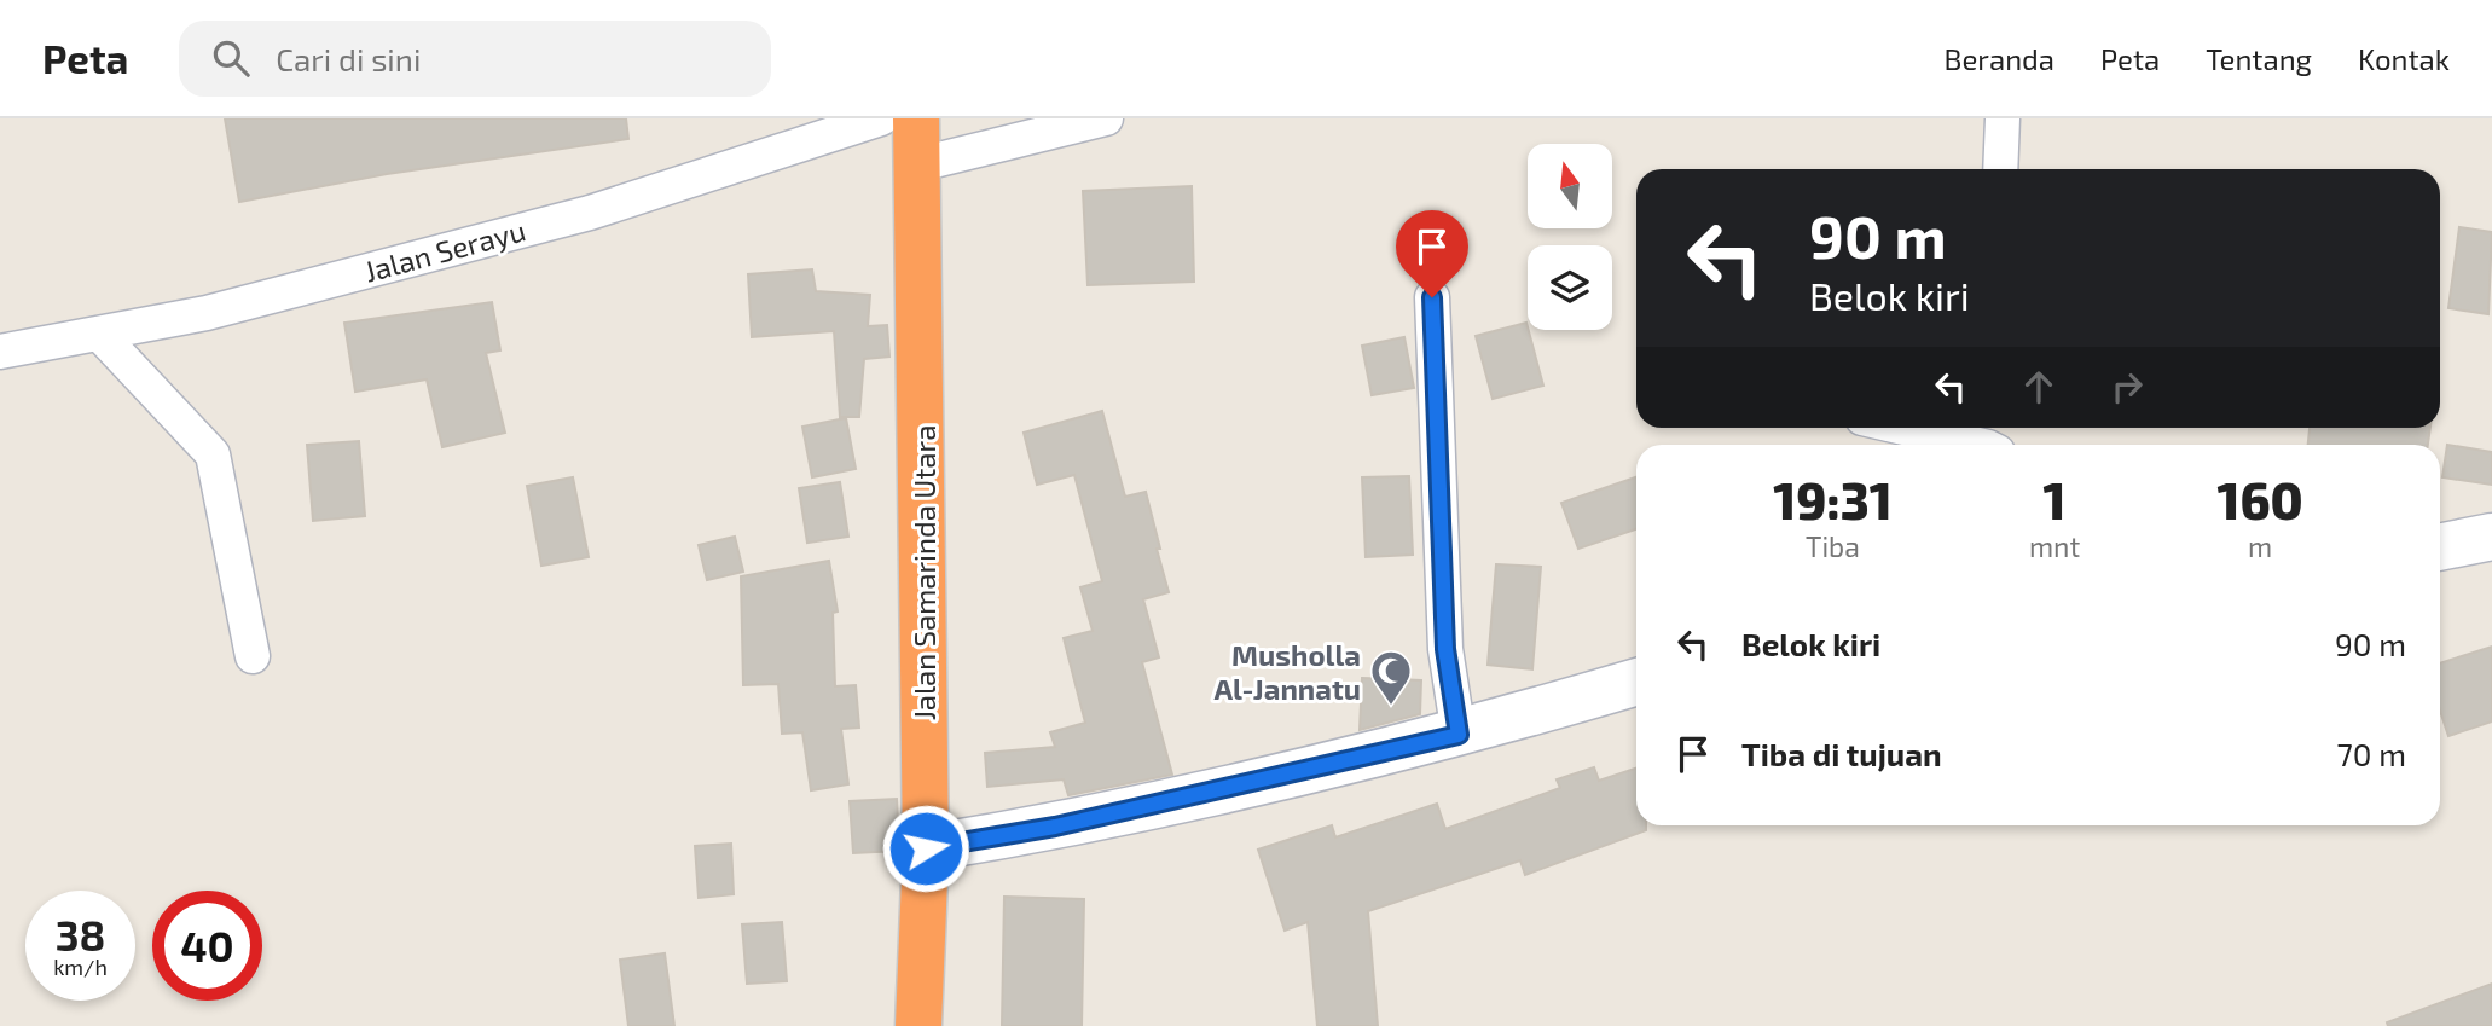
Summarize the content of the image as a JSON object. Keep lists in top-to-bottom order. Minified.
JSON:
{"streets":{"highway":["Jalan Samarinda Utara"],"street":["Jalan Serayu"]},"places":{"mosque":["Musholla Al-Jannatu"]},"north":"top","page":{"header":"Peta","search":"Cari di sini","nav":["Beranda","Peta","Tentang","Kontak"],"turn":["90 m","Belok kiri"],"eta":["19:31","Tiba","1","mnt","160","m"],"list":[{"name":"Belok kiri","value":"90 m"},{"name":"Tiba di tujuan","value":"70 m"}],"speed":"38 km/h","limit":"40"}}
